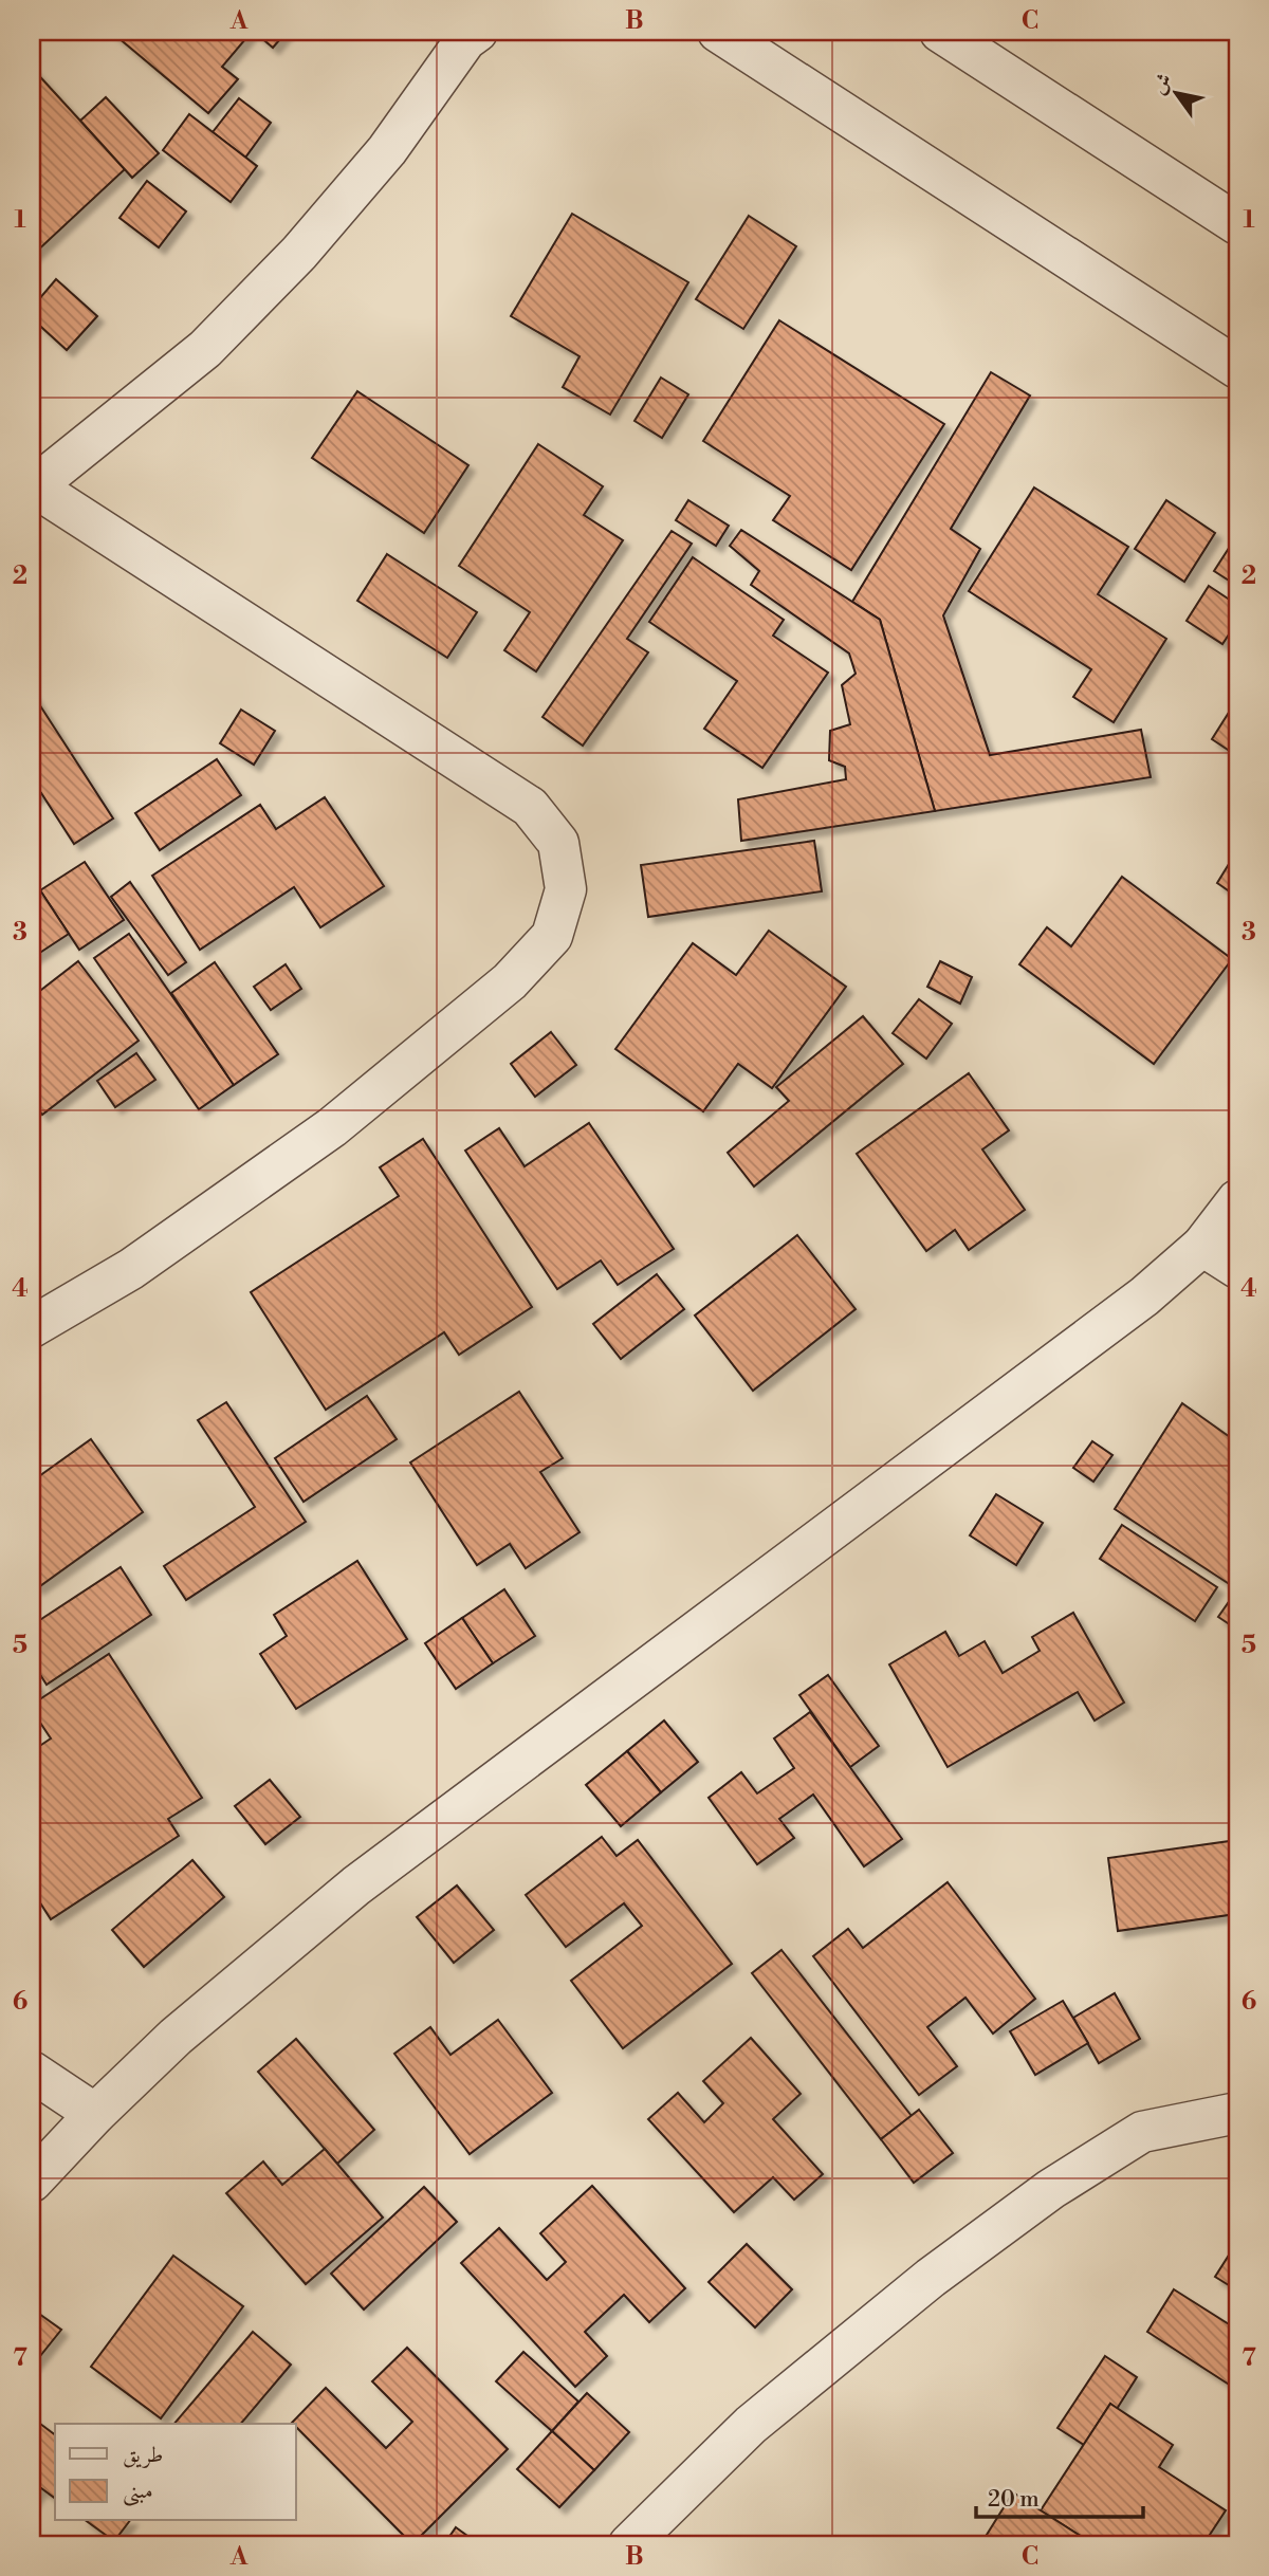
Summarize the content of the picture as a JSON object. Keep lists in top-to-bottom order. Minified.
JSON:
{"legend":["طريق","مبنى"],"scale_bar":"20 m","north":"top left","grid":{"columns":["A","B","C"],"rows":["1","2","3","4","5","6","7"]}}
